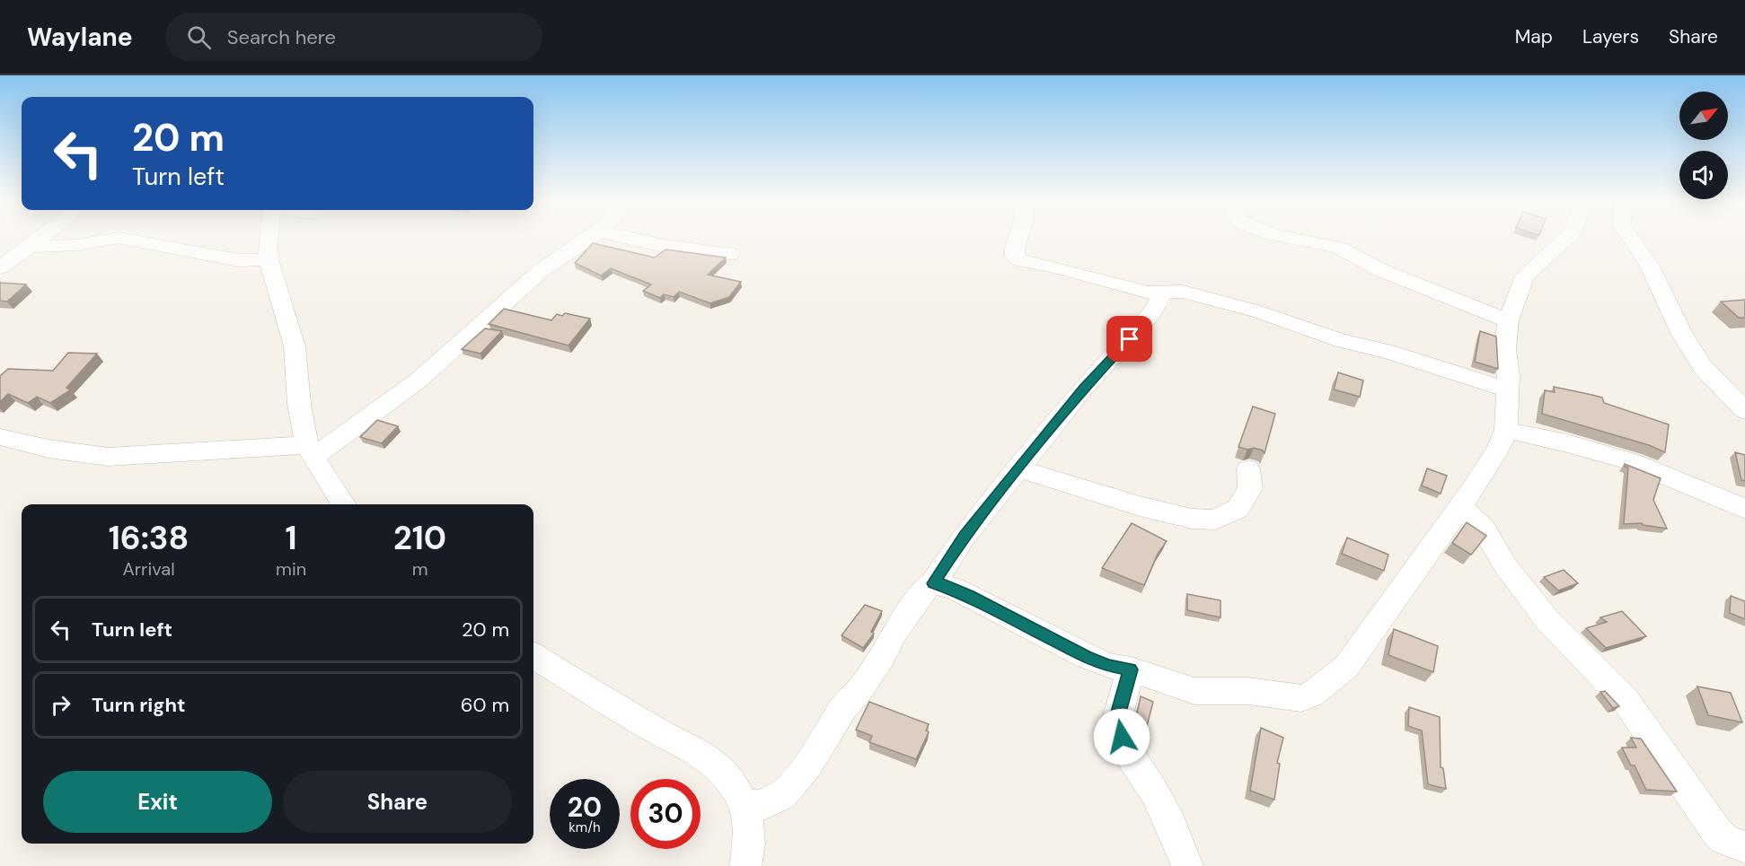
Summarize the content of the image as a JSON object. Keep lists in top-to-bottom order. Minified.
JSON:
{"north":"top right","page":{"header":"Waylane","search":"Search here","nav":["Map","Layers","Share"],"turn":["20 m","Turn left"],"eta":["16:38","Arrival","1","min","210","m"],"list":[{"name":"Turn left","value":"20 m"},{"name":"Turn right","value":"60 m"}],"buttons":["Exit","Share"],"speed":"20 km/h","limit":"30"}}
